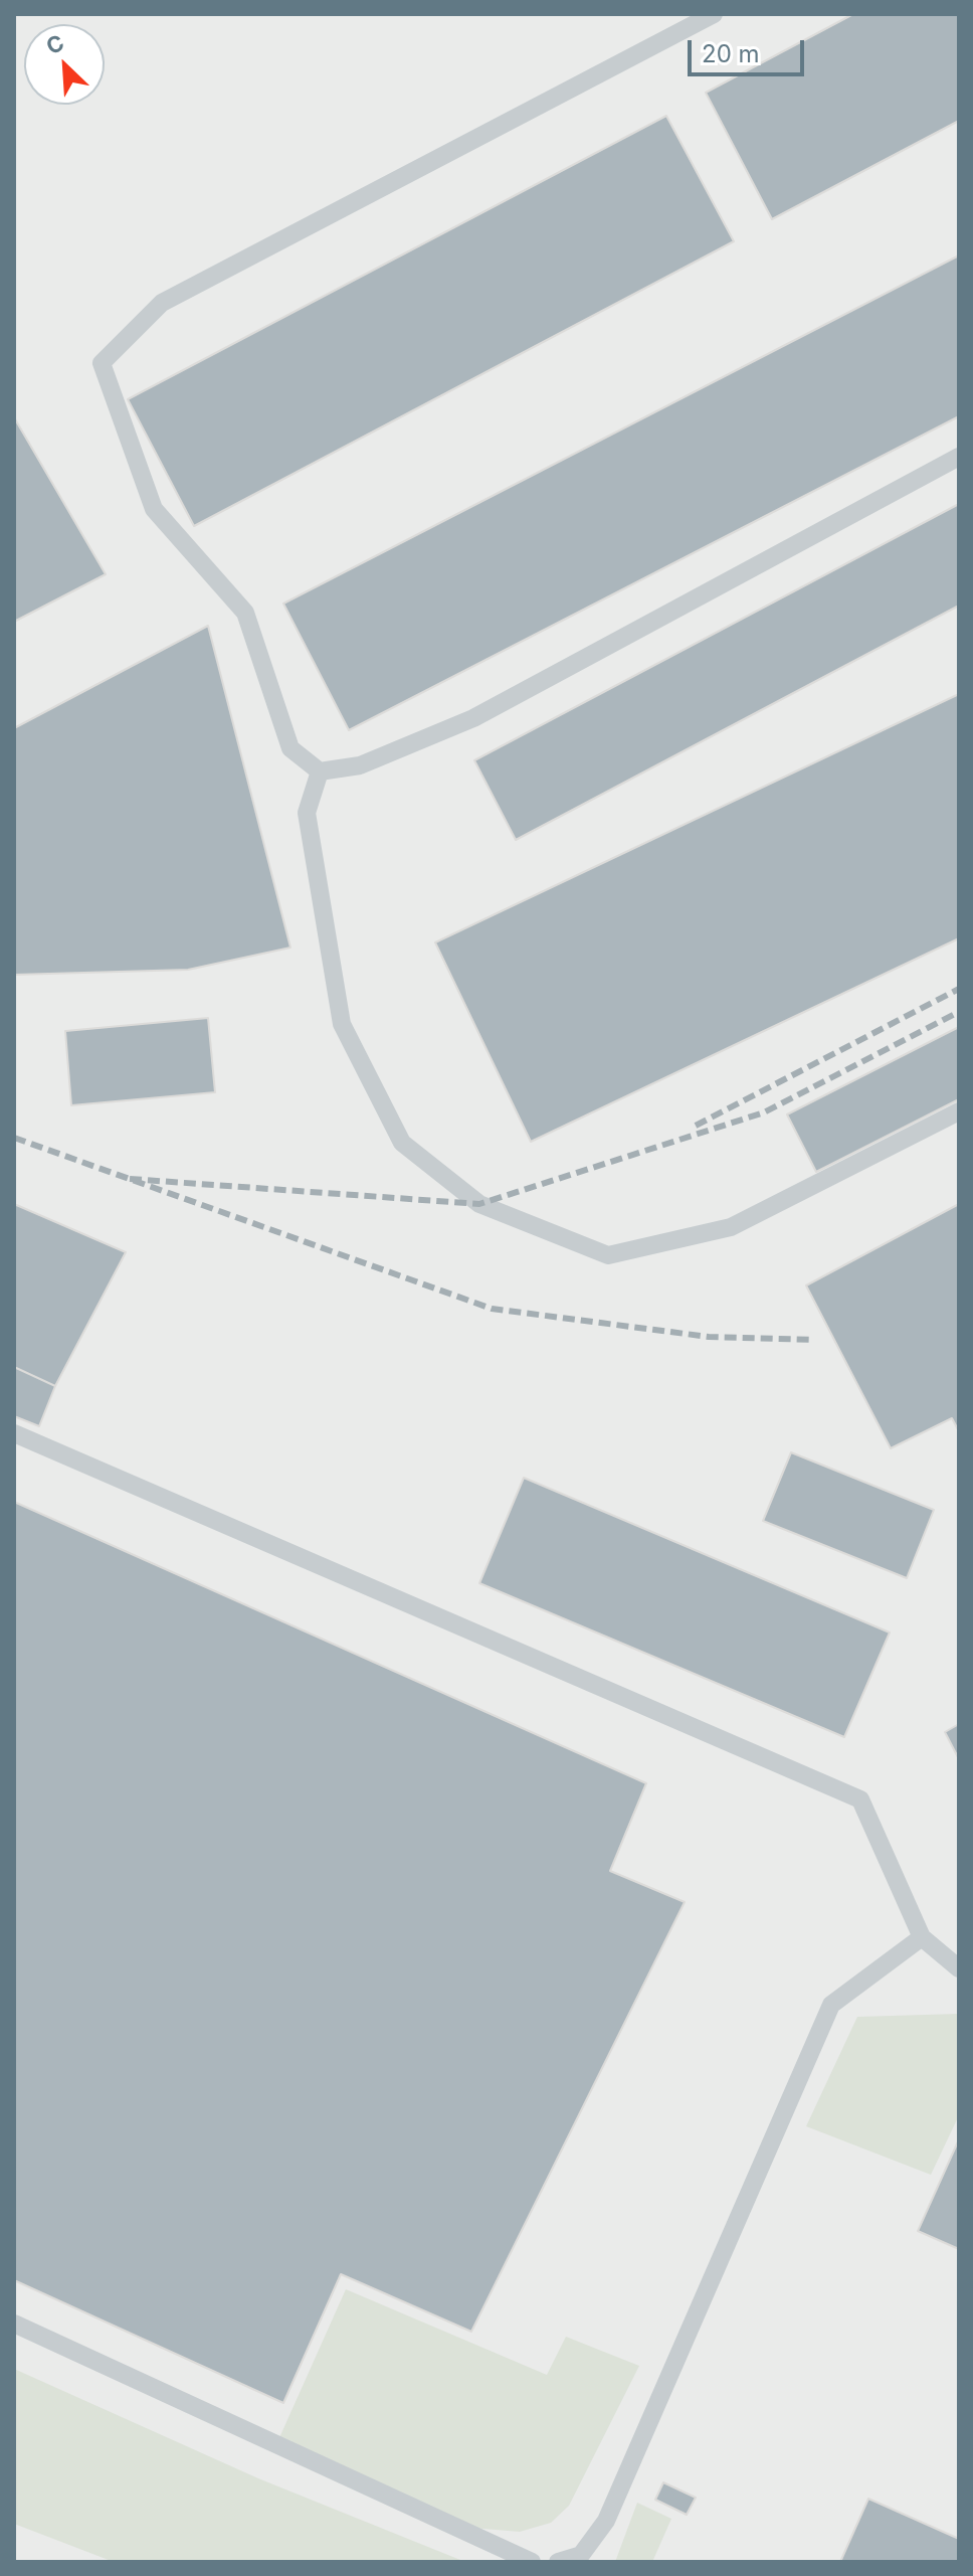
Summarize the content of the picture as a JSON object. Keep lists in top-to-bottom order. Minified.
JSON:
{"scale_bar":"20 m","north":"top left"}
